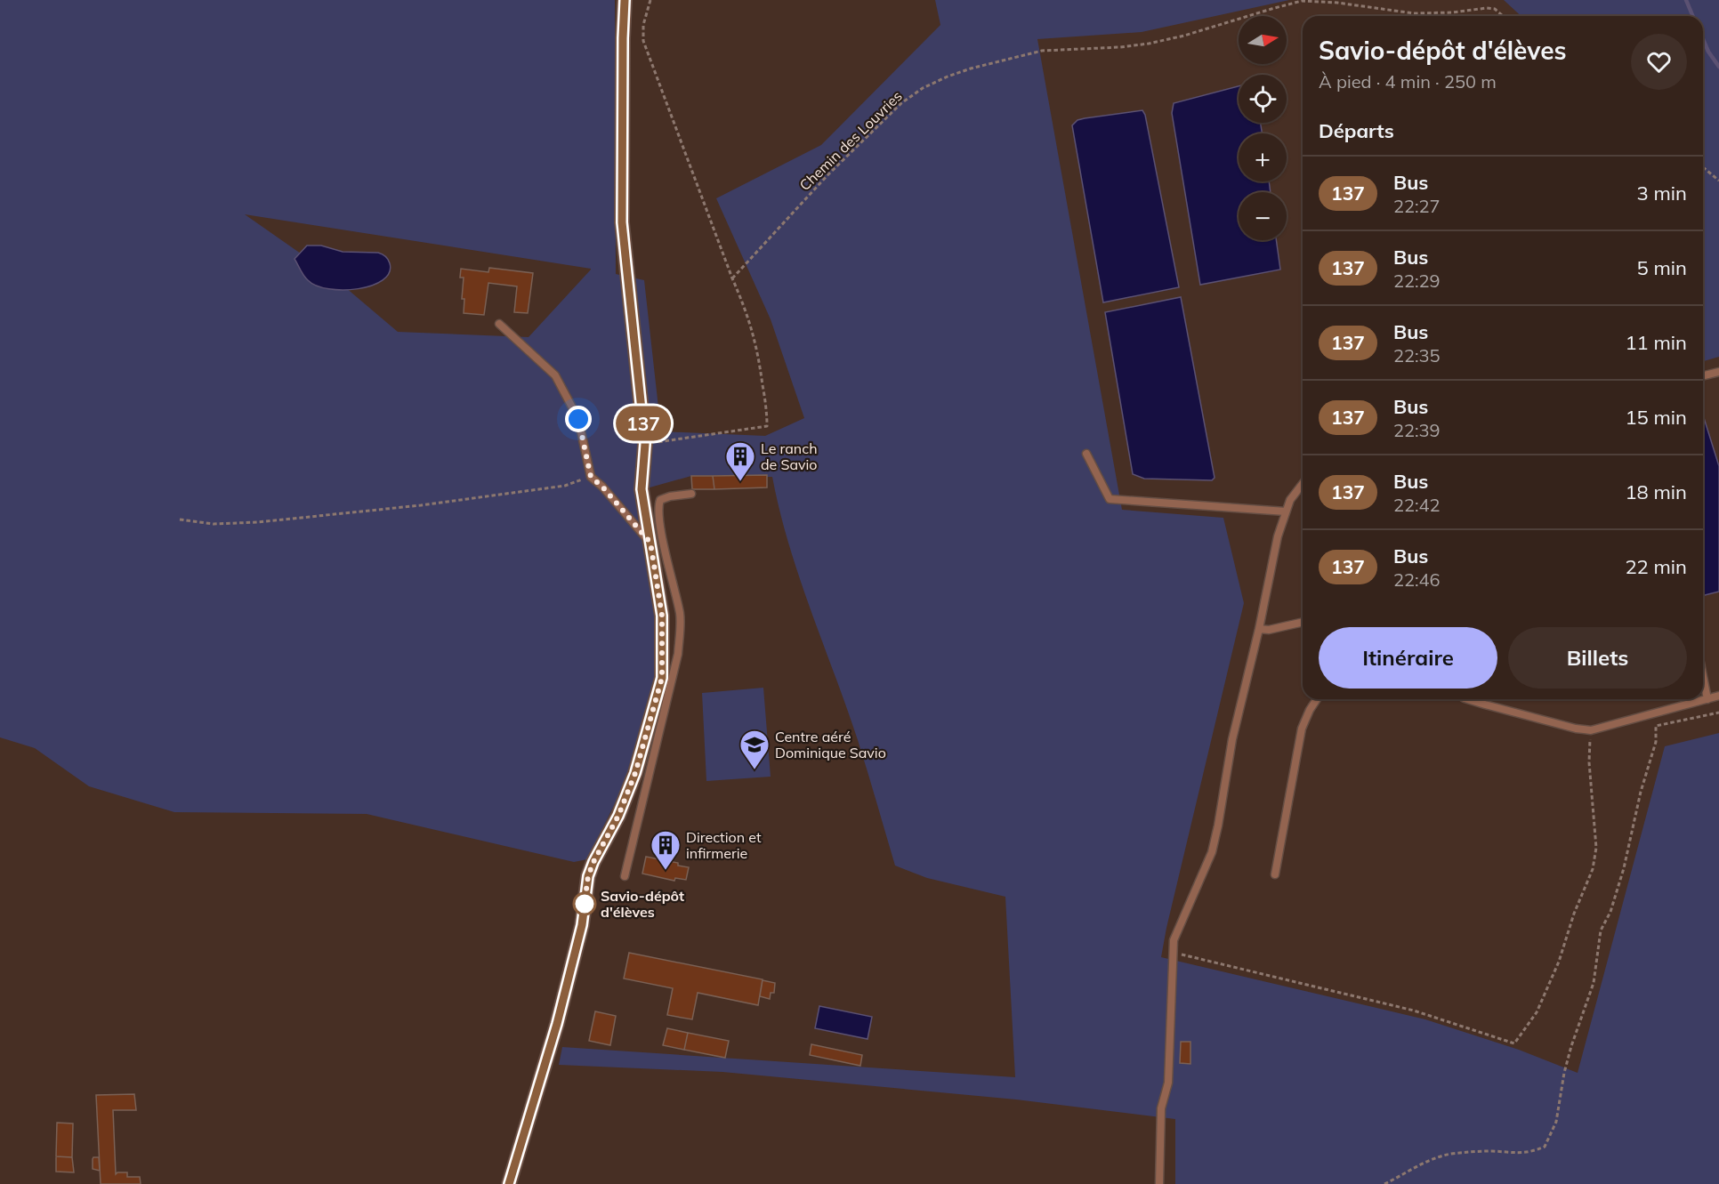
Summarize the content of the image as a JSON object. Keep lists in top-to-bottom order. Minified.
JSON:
{"streets":{"path":["Chemin des Louvries"]},"places":{"building":["Le ranch de Savio","Direction et infirmerie"],"school or university":["Centre aéré Dominique Savio"],"other":["Savio-dépôt d'élèves"]},"lines":["bus line 137"],"north":"right","page":{"on_map":"137","map_buttons":["+","−"],"heading":[["Savio-dépôt d'élèves","À pied · 4 min · 250 m"],"Départs"],"list":[{"mark":"137","name":"Bus","note":"22:27","value":"3 min"},{"mark":"137","name":"Bus","note":"22:29","value":"5 min"},{"mark":"137","name":"Bus","note":"22:35","value":"11 min"},{"mark":"137","name":"Bus","note":"22:39","value":"15 min"},{"mark":"137","name":"Bus","note":"22:42","value":"18 min"},{"mark":"137","name":"Bus","note":"22:46","value":"22 min"}],"buttons":["Itinéraire","Billets"]}}
